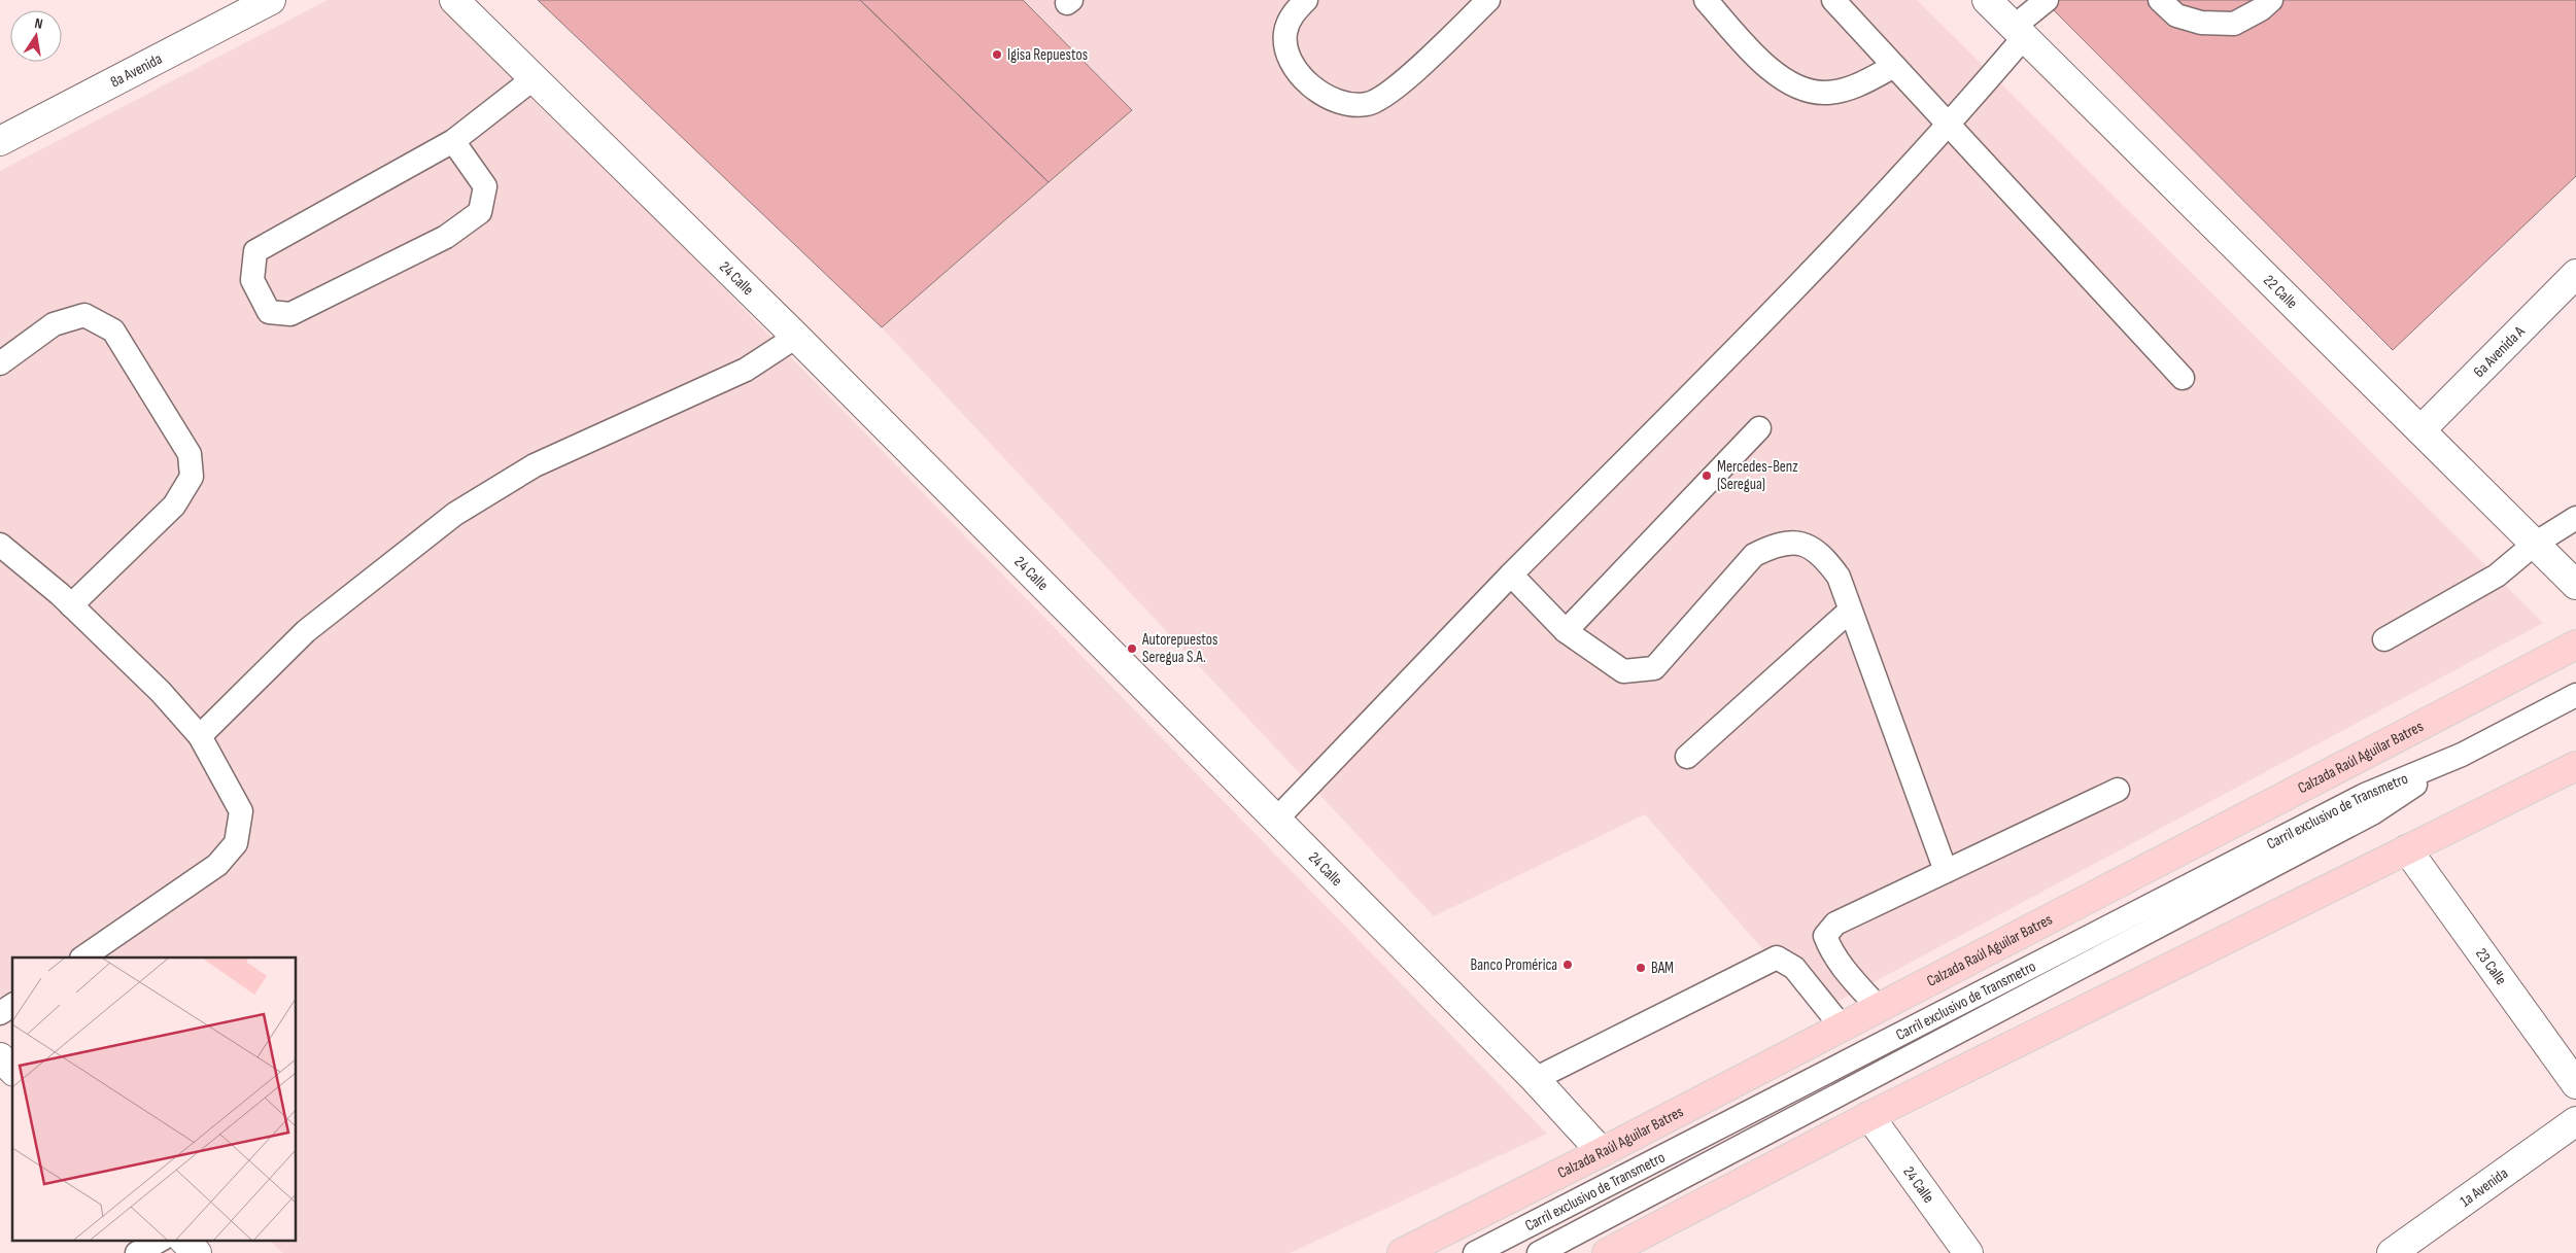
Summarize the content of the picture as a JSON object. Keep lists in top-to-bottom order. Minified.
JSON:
{"streets":{"highway":["Calzada Raúl Aguilar Batres"],"street":["8a Avenida","24 Calle","22 Calle","6a Avenida A","23 Calle","1a Avenida"],"lane":["Carril exclusivo de Transmetro"]},"crossings":[["24 Calle","Calzada Raúl Aguilar Batres"],["22 Calle","6a Avenida A"]],"places":["Igisa Repuestos","Mercedes-Benz (Seregua)","Autorepuestos Seregua S.A.","Banco Promérica","BAM"],"north":"top"}
